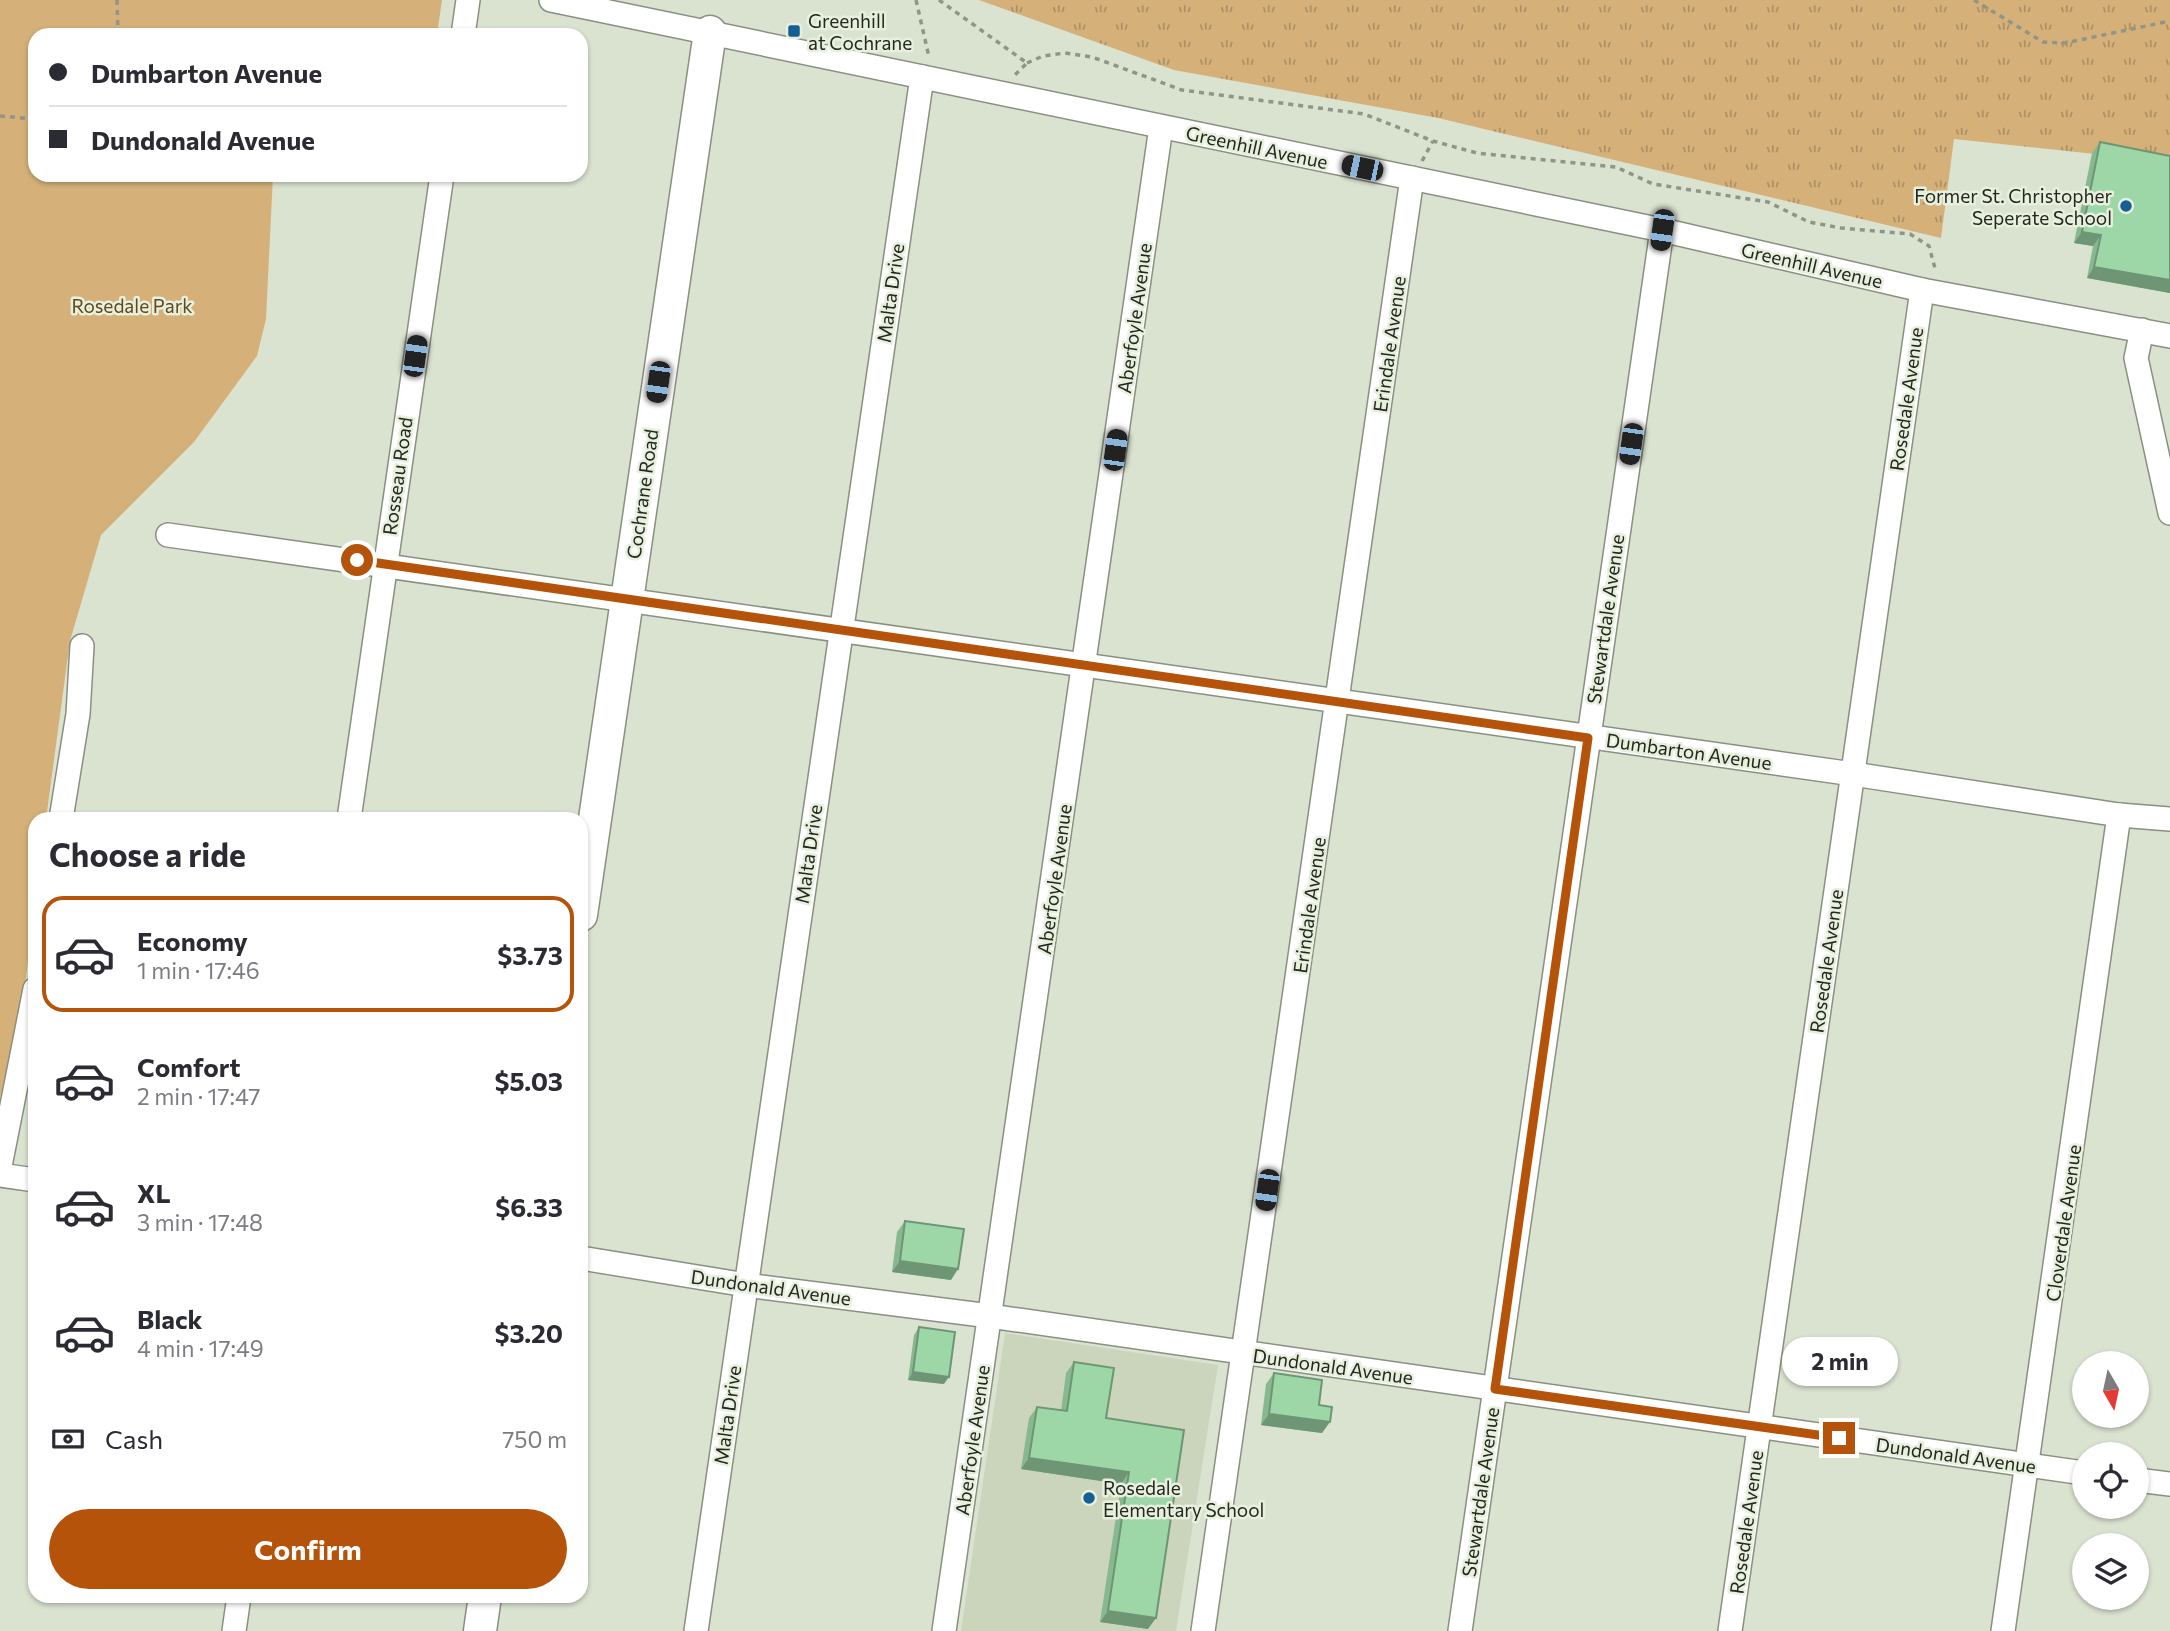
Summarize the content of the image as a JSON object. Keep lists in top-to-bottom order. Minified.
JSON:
{"streets":{"street":["Greenhill Avenue","Malta Drive","Aberfoyle Avenue","Erindale Avenue","Rosedale Avenue","Rosseau Road","Cochrane Road","Stewartdale Avenue","Dumbarton Avenue","Cloverdale Avenue","Dundonald Avenue"]},"crossings":[["Greenhill Avenue","Malta Drive"],["Greenhill Avenue","Aberfoyle Avenue"],["Greenhill Avenue","Erindale Avenue"],["Greenhill Avenue","Rosedale Avenue"],["Greenhill Avenue","Cochrane Road"],["Greenhill Avenue","Stewartdale Avenue"],["Malta Drive","Dumbarton Avenue"],["Malta Drive","Dundonald Avenue"],["Aberfoyle Avenue","Dumbarton Avenue"],["Aberfoyle Avenue","Dundonald Avenue"],["Erindale Avenue","Dumbarton Avenue"],["Erindale Avenue","Dundonald Avenue"],["Rosedale Avenue","Dumbarton Avenue"],["Rosedale Avenue","Dundonald Avenue"],["Rosseau Road","Dumbarton Avenue"],["Cochrane Road","Dumbarton Avenue"],["Stewartdale Avenue","Dumbarton Avenue"],["Stewartdale Avenue","Dundonald Avenue"],["Dumbarton Avenue","Cloverdale Avenue"],["Cloverdale Avenue","Dundonald Avenue"]],"parks":["Rosedale Park"],"places":{"transit":["Greenhill at Cochrane"],"other":["Former St. Christopher Seperate School","Rosedale Elementary School"]},"north":"bottom","page":{"banner":["Dumbarton Avenue","Dundonald Avenue"],"heading":"Choose a ride","list":[{"name":"Economy","note":"1 min · 17:46","value":"$3.73"},{"name":"Comfort","note":"2 min · 17:47","value":"$5.03"},{"name":"XL","note":"3 min · 17:48","value":"$6.33"},{"name":"Black","note":"4 min · 17:49","value":"$3.20"}],"bubble":"2 min","pay":["Cash","750 m"],"buttons":"Confirm"}}
